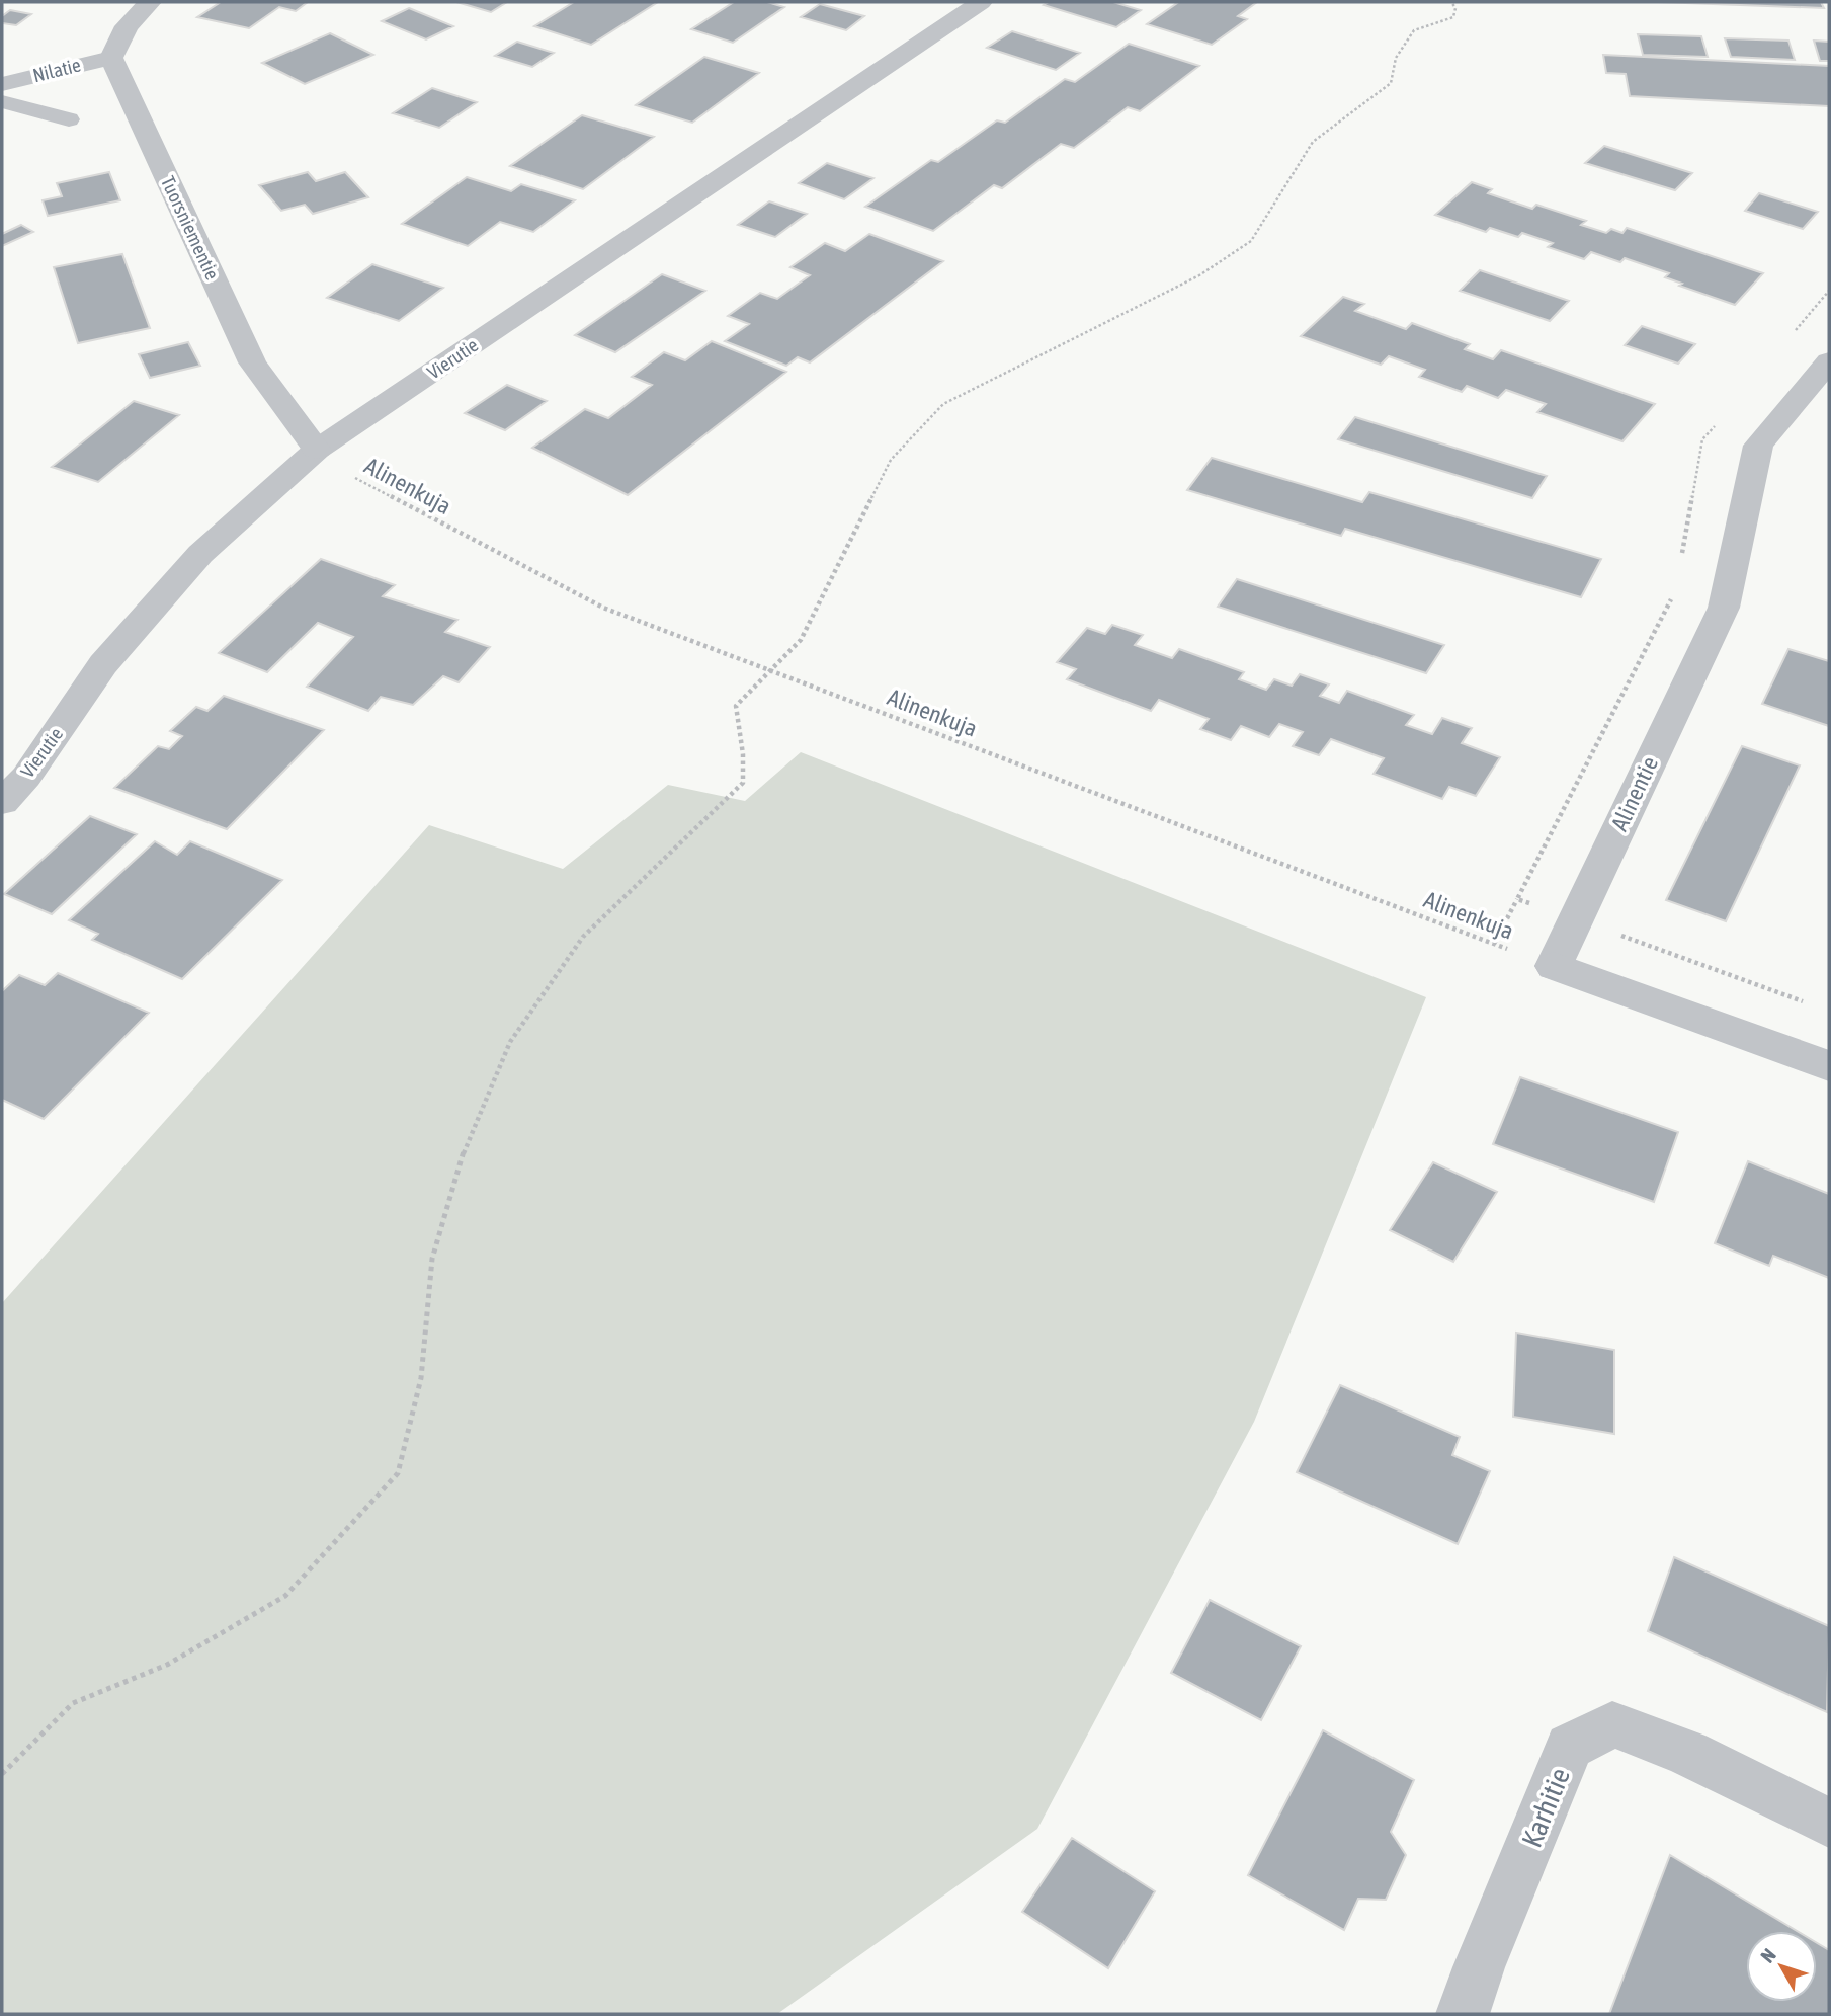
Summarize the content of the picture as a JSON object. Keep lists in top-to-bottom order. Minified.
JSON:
{"streets":{"street":["Nilatie","Tuorsniementie","Vierutie","Alinentie","Karhitie"],"path":["Alinenkuja"]},"crossings":[["Nilatie","Tuorsniementie"],["Tuorsniementie","Vierutie"],["Tuorsniementie","Alinenkuja"],["Vierutie","Alinenkuja"],["Alinenkuja","Alinentie"]],"north":"top left"}
